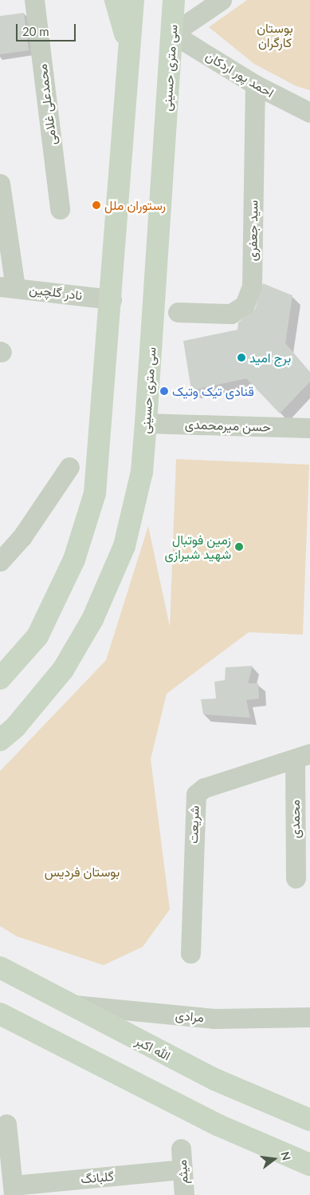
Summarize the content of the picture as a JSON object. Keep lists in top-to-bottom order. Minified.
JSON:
{"streets":{"main road":["سی متری حسینی","الله اکبر"],"street":["احمد پور اردکان","محمدعلی غلامی","سید جعفری","نادر گلچین","حسن میرمحمدی","محمدی","شریعت","مرادی","میثم","گلبانگ"]},"crossings":[["سی متری حسینی","احمد پور اردکان"],["سی متری حسینی","حسن میرمحمدی"],["احمد پور اردکان","سید جعفری"],["محمدی","شریعت"],["مرادی","الله اکبر"],["میثم","گلبانگ"]],"parks":["بوستان کارگران","بوستان فردیس"],"places":["رستوران ملل","برج امید","قنادی تیک وتیک","زمین فوتبال شهید شیرازی"],"scale_bar":"20 m","north":"right"}
